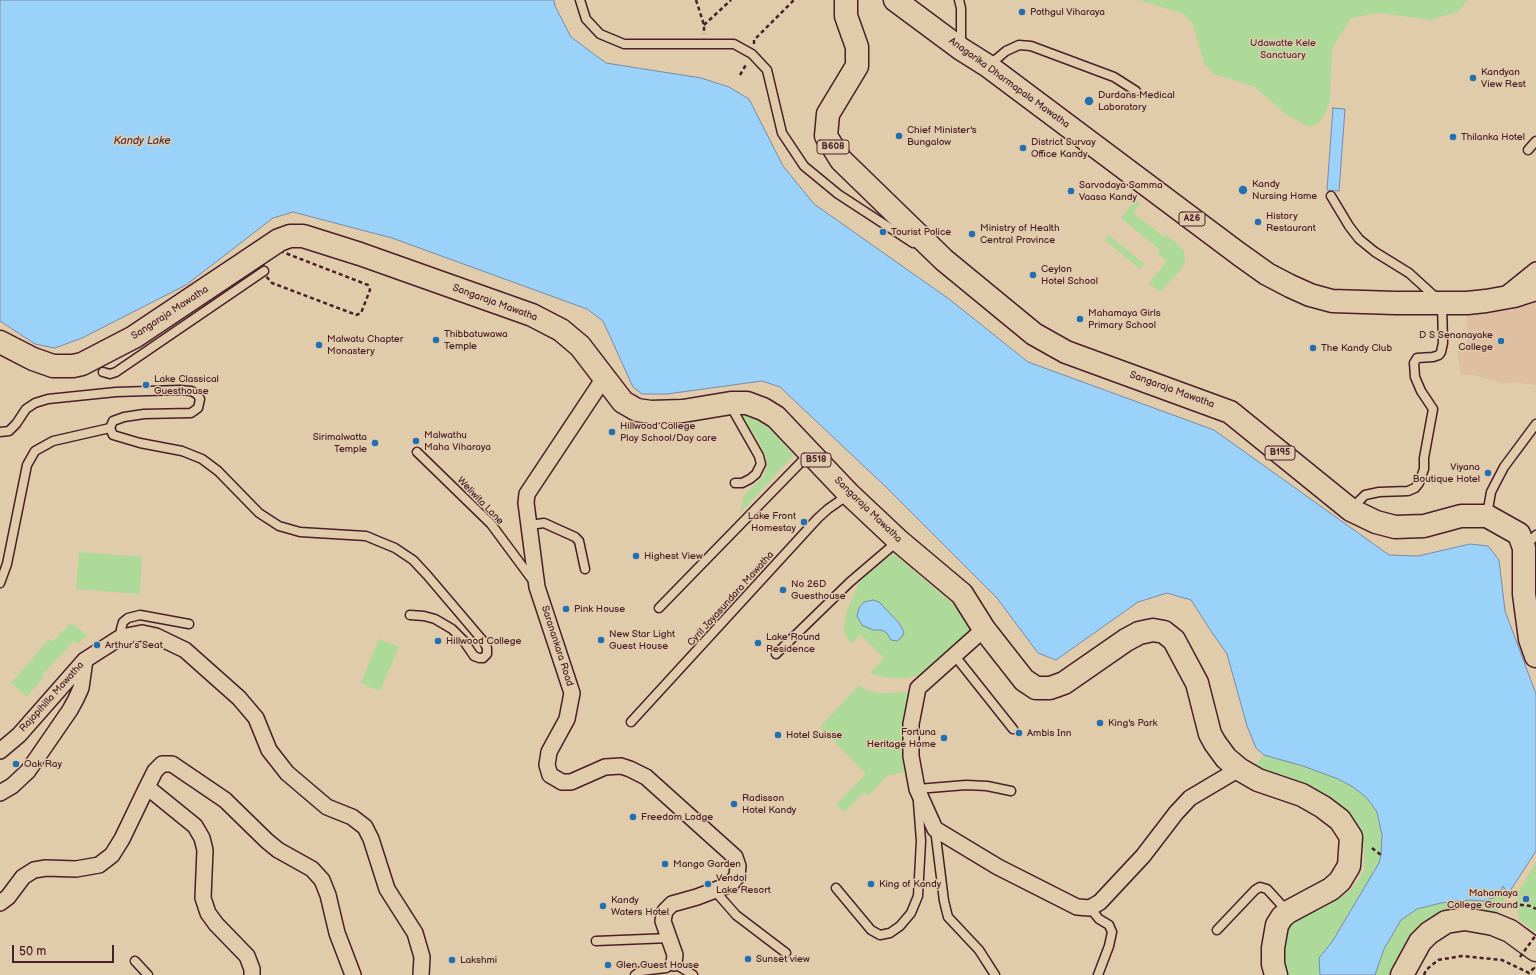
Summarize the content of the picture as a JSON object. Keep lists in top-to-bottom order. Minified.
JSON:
{"streets":{"main road":["Anagarika Dharmapala Mawatha","B608","A26","Sangaraja Mawatha","B195","B518"],"street":["Saranankara Road","Rajapihilla Mawatha"],"lane":["Weliwita Lane","Cyril Jayasundara Mawatha"]},"crossings":[["B608","Sangaraja Mawatha"],["Sangaraja Mawatha","Cyril Jayasundara Mawatha"],["Sangaraja Mawatha","Saranankara Road"],["Weliwita Lane","Saranankara Road"]],"water":["Kandy Lake"],"parks":["Udawatte Kele Sanctuary"],"places":["Pothgul Viharaya","Kandyan View Rest","Durdans Medical Laboratory","Chief Minister's Bungalow","Thilanka Hotel","District Survay Office Kandy","Kandy Nursing Home","Sarvodaya Samma Vaasa Kandy","History Restaurant","Tourist Police","Ministry of Health Central Province","Ceylon Hotel School","Mahamaya Girls Primary School","Thibbatuwawa Temple","D S Senanayake College","Malwatu Chapter Monastery","The Kandy Club","Lake Classical Guesthouse","Hillwood College Play School/Day care","Malwathu Maha Viharaya","Sirimalwatta Temple","Viyana Boutique Hotel","Lake Front Homestay","Highest View","No 26D Guesthouse","Pink House","New Star Light Guest House","Hillwood College","Lake Round Residence","Arthur’s Seat","King's Park","Ambis Inn","Hotel Suisse","Fortuna Heritage Home","Oak Ray","Radisson Hotel Kandy","Freedom Lodge","Mango Garden","Vendol Lake Resort","King of Kandy","Mahamaya College Ground","Kandy Waters Hotel","Sunset view","Lakshmi","Glen Guest House"],"scale_bar":"50 m"}
